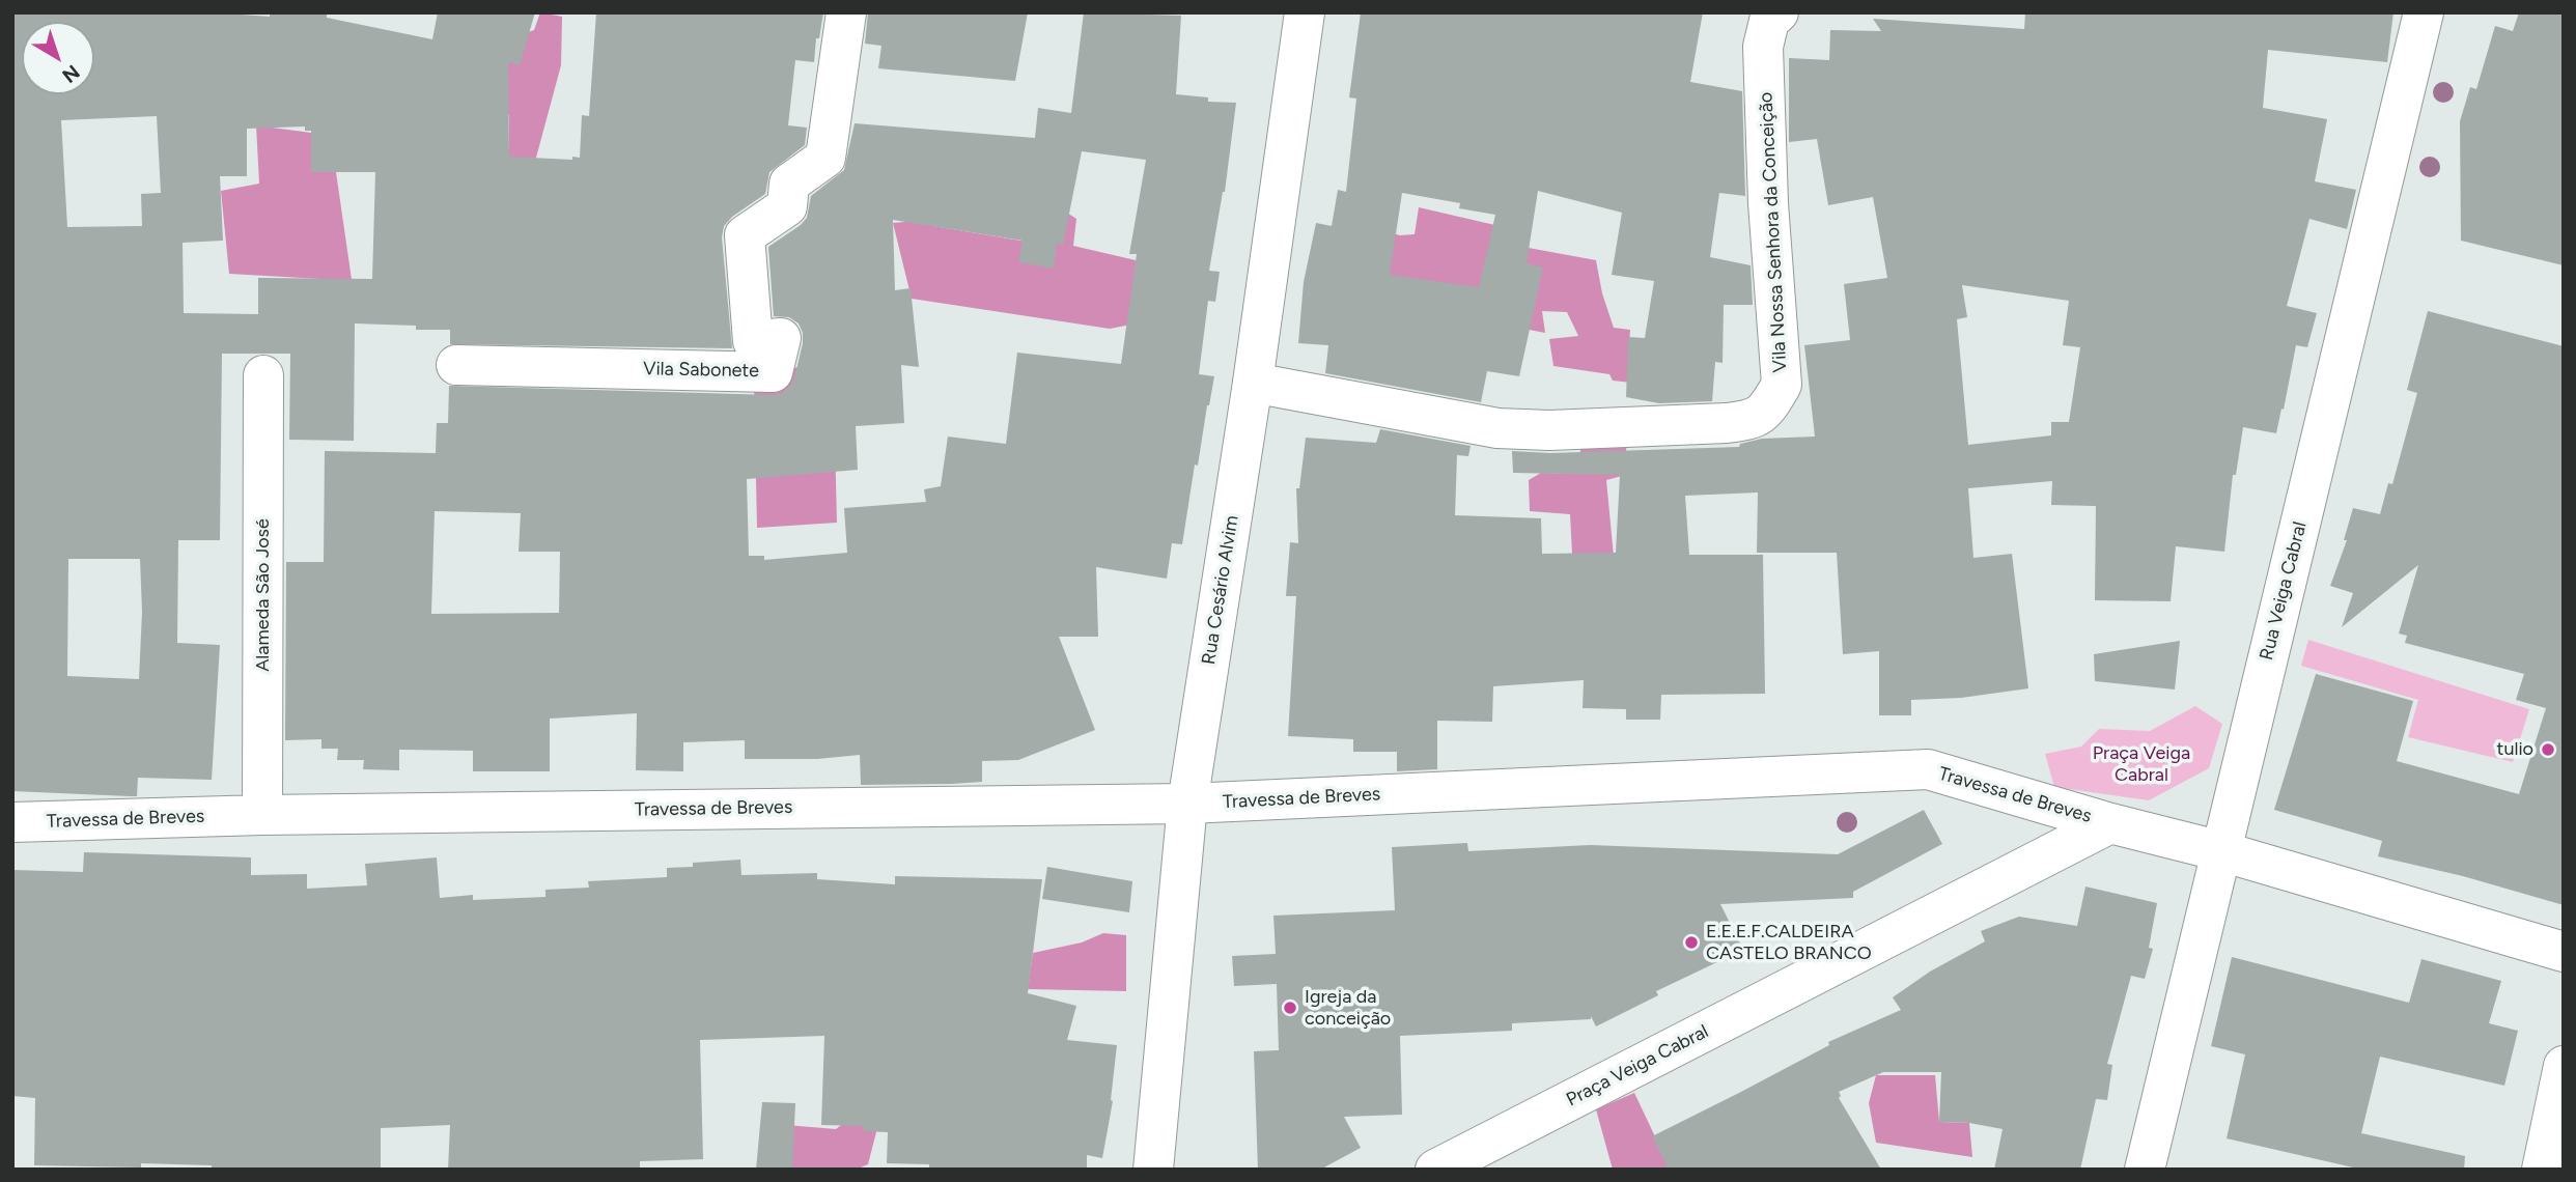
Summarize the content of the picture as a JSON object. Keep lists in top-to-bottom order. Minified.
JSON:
{"streets":{"street":["Vila Nossa Senhora da Conceição","Vila Sabonete","Rua Cesário Alvim","Rua Veiga Cabral","Alameda São José","Travessa de Breves","Praça Veiga Cabral"]},"crossings":[["Vila Nossa Senhora da Conceição","Rua Cesário Alvim"],["Rua Cesário Alvim","Travessa de Breves"],["Rua Veiga Cabral","Travessa de Breves"],["Alameda São José","Travessa de Breves"],["Travessa de Breves","Praça Veiga Cabral"]],"parks":["Praça Veiga Cabral"],"places":["tulio","E.E.E.F.CALDEIRA CASTELO BRANCO","Igreja da conceição"],"north":"bottom right"}
